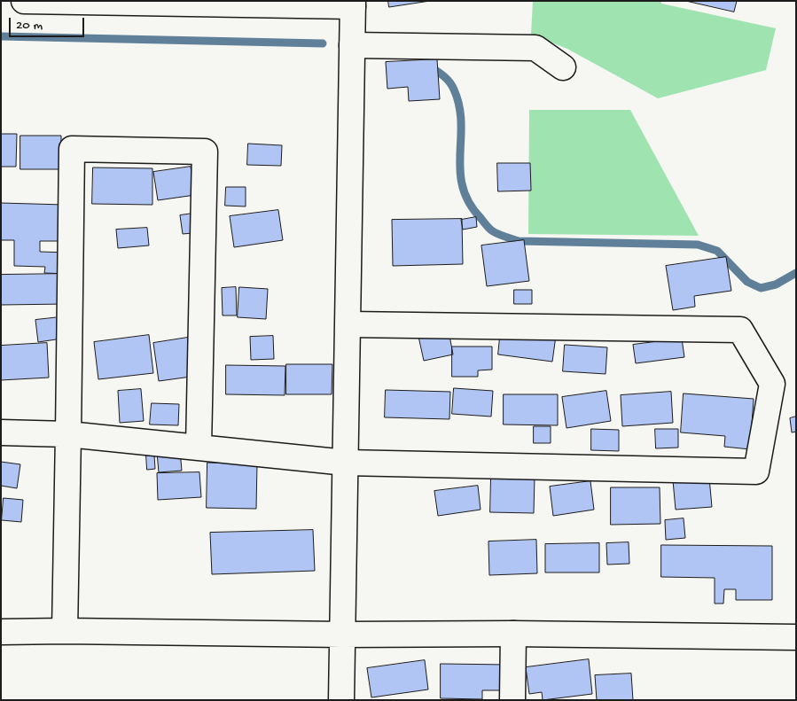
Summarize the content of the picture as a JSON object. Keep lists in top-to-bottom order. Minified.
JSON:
{"scale_bar":"20 m"}
